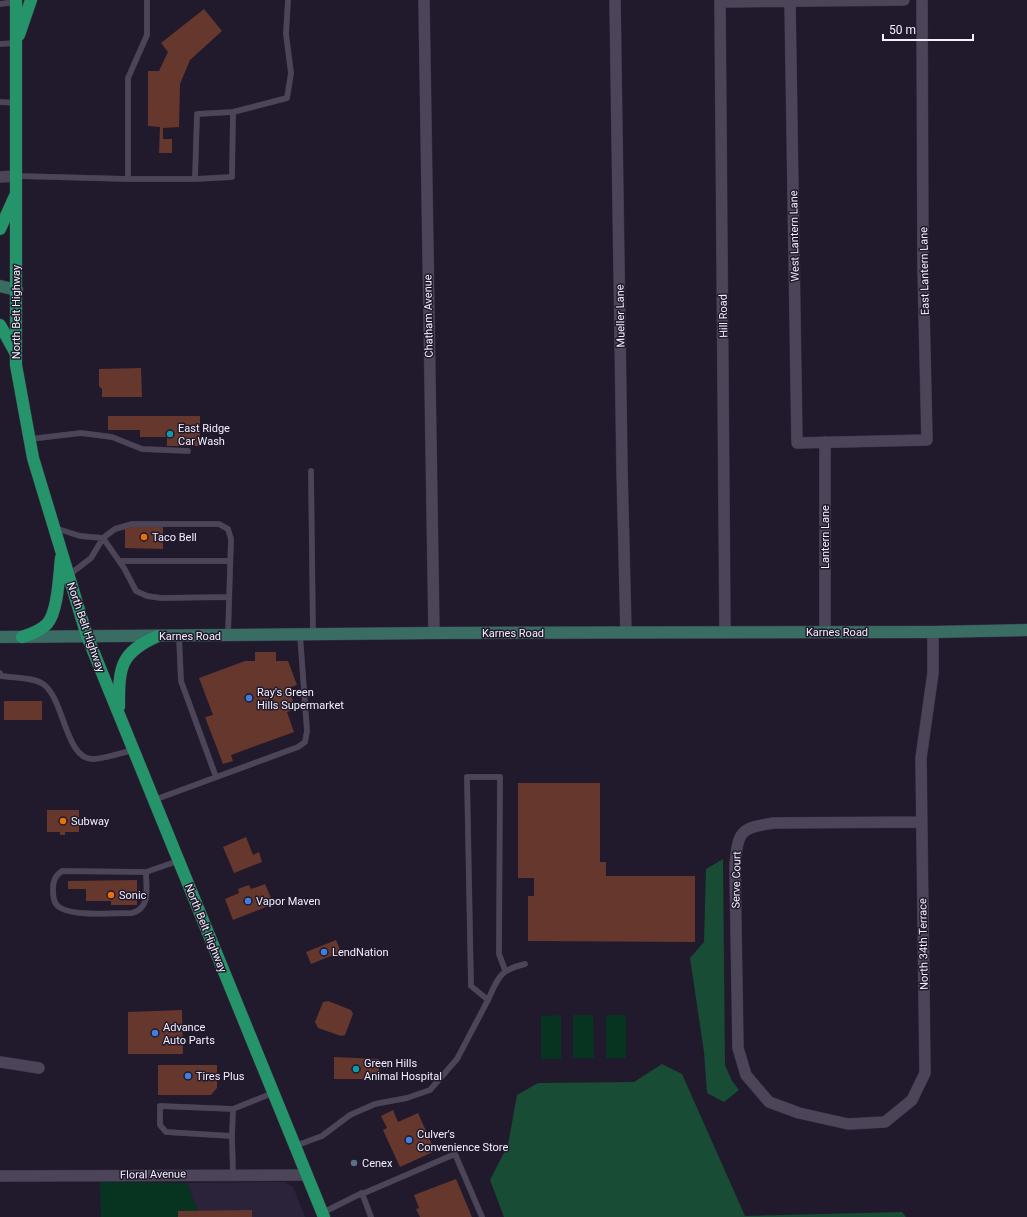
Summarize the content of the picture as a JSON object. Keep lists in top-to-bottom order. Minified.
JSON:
{"streets":{"main road":["North Belt Highway"],"street":["West Lantern Lane","East Lantern Lane","Chatham Avenue","Mueller Lane","Hill Road","Lantern Lane","Karnes Road","Serve Court","North 34th Terrace","Floral Avenue"]},"crossings":[["West Lantern Lane","East Lantern Lane"],["West Lantern Lane","Lantern Lane"],["East Lantern Lane","Lantern Lane"],["North Belt Highway","Karnes Road"],["North Belt Highway","Floral Avenue"],["Chatham Avenue","Karnes Road"],["Mueller Lane","Karnes Road"],["Hill Road","Karnes Road"],["Lantern Lane","Karnes Road"],["Karnes Road","North 34th Terrace"],["Serve Court","North 34th Terrace"]],"places":["East Ridge Car Wash","Taco Bell","Ray's Green Hills Supermarket","Subway","Sonic","Vapor Maven","LendNation","Advance Auto Parts","Green Hills Animal Hospital","Tires Plus","Culver's Convenience Store","Cenex"],"scale_bar":"50 m"}
